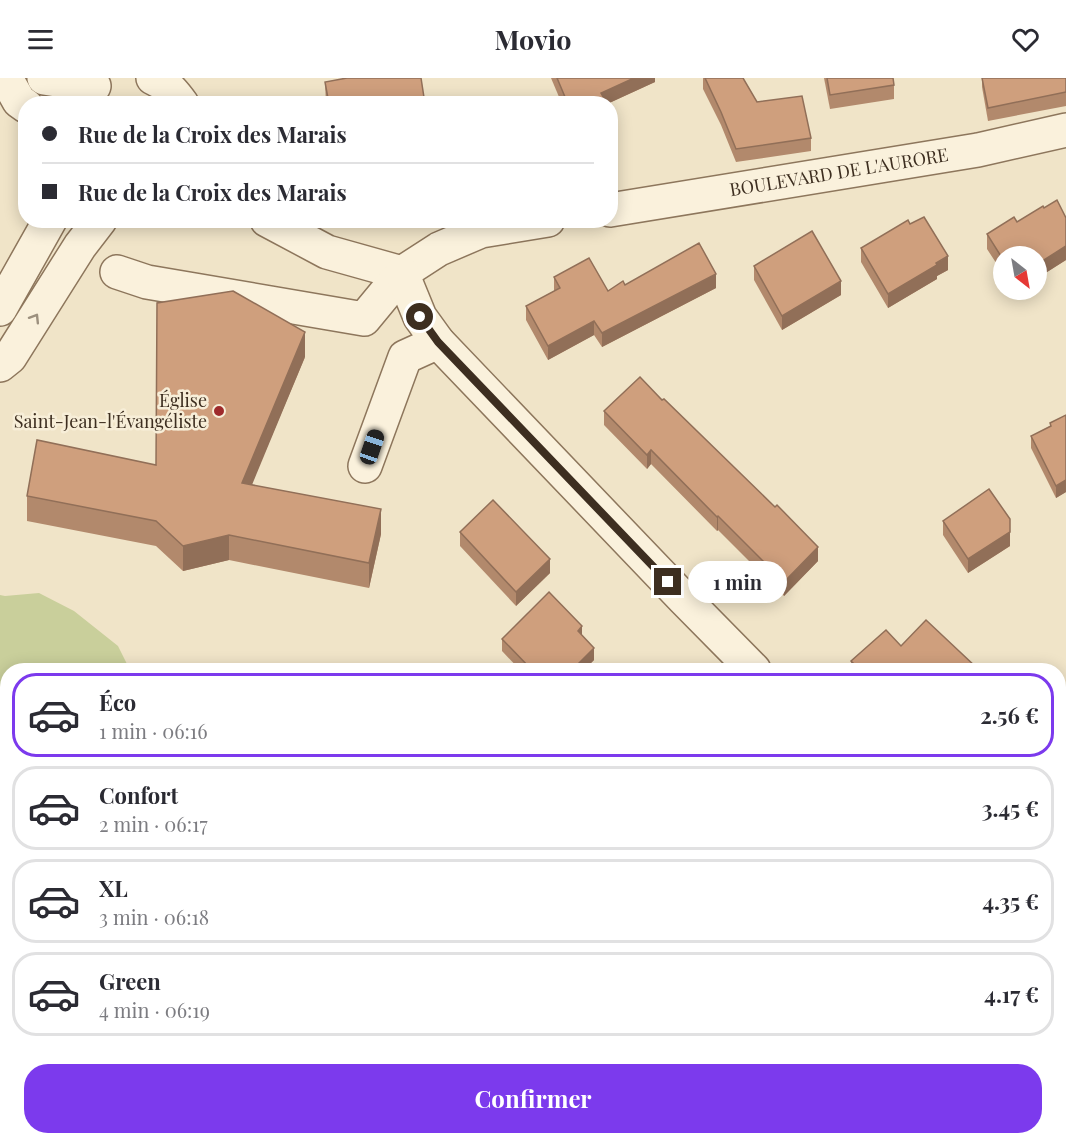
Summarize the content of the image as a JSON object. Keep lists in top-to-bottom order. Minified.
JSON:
{"streets":{"street":["BOULEVARD DE L'AURORE"]},"places":["Église Saint-Jean-l'Évangéliste"],"north":"bottom right","page":{"header":"Movio","banner":["Rue de la Croix des Marais","Rue de la Croix des Marais"],"bubble":"1 min","list":[{"name":"Éco","note":"1 min · 06:16","value":"2.56 €"},{"name":"Confort","note":"2 min · 06:17","value":"3.45 €"},{"name":"XL","note":"3 min · 06:18","value":"4.35 €"},{"name":"Green","note":"4 min · 06:19","value":"4.17 €"}],"buttons":"Confirmer"}}
